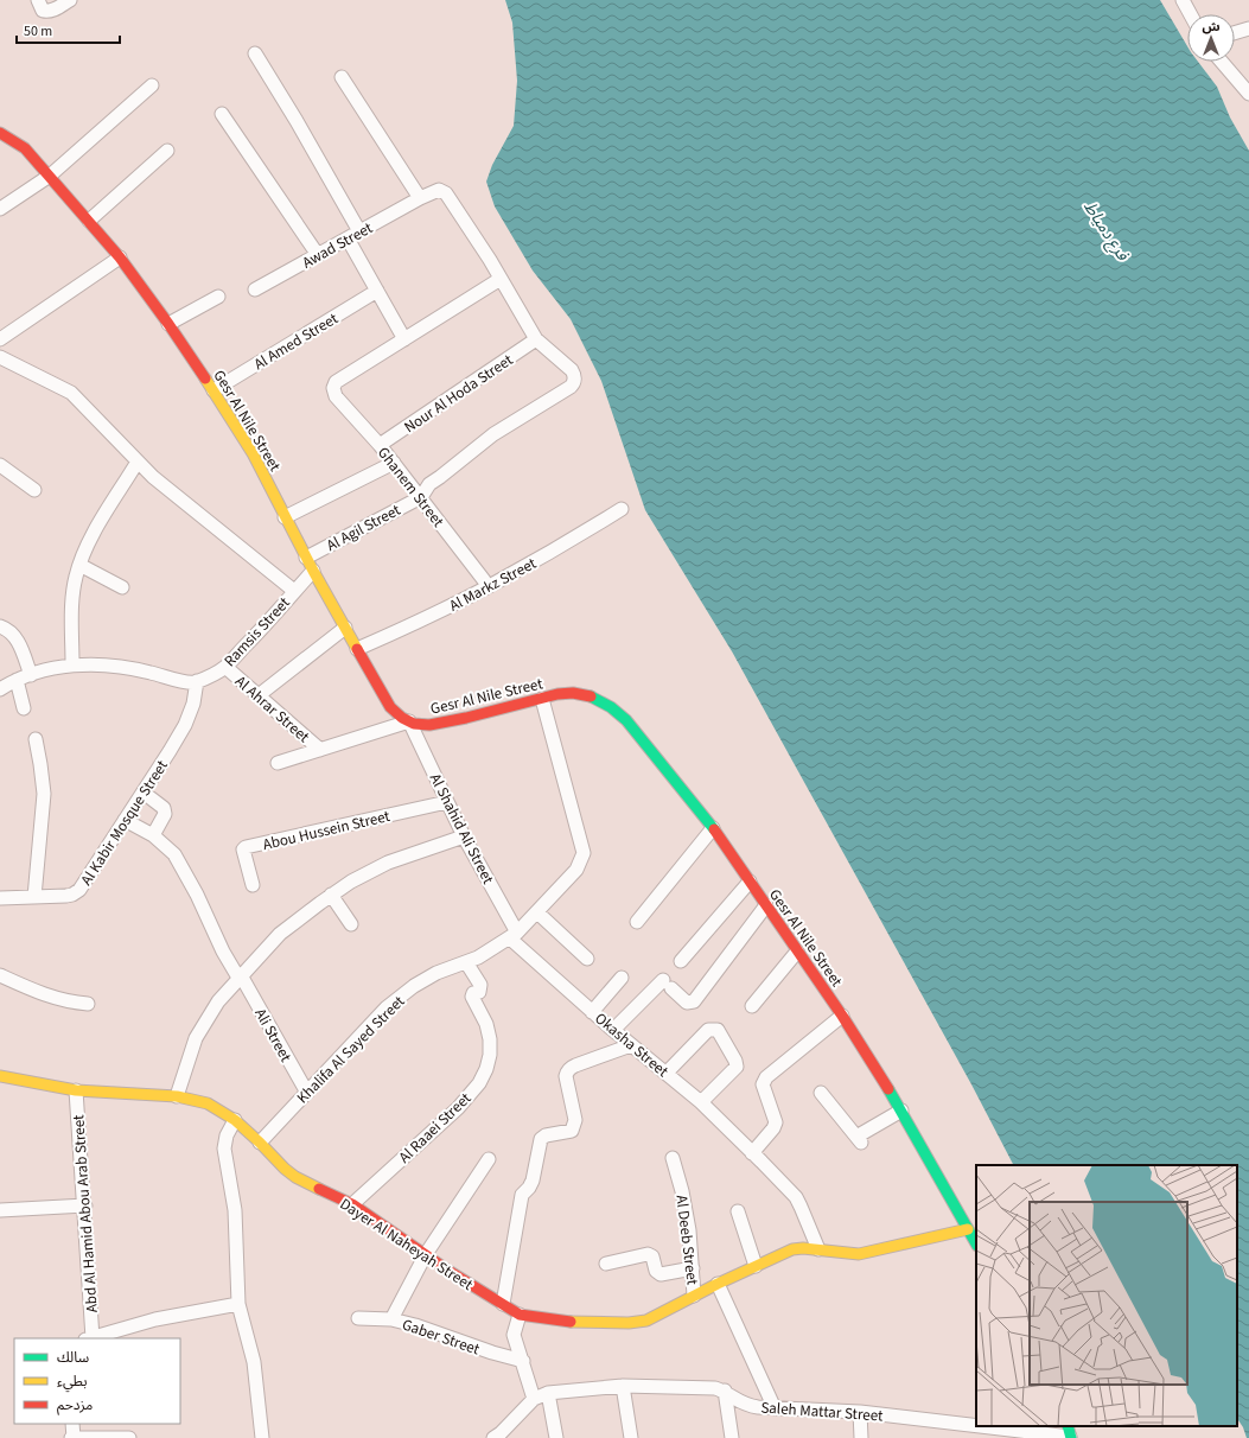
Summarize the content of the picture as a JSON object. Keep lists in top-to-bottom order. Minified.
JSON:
{"streets":{"street":["Awad Street","Al Amed Street","Nour Al Hoda Street","Gesr Al Nile Street","Ghanem Street","Al Agil Street","Al Markz Street","Ramsis Street","Al Ahrar Street","Al Kabir Mosque Street","Al Shahid Ali Street","Abou Hussein Street","Ali Street","Okasha Street","Khalifa Al Sayed Street","Al Raaei Street","Abd Al Hamid Abou Arab Street","Al Deeb Street","Dayer Al Naheyah Street","Gaber Street","Saleh Mattar Street"]},"crossings":[["Awad Street","Nour Al Hoda Street"],["Awad Street","Ghanem Street"],["Awad Street","Al Agil Street"],["Al Amed Street","Gesr Al Nile Street"],["Nour Al Hoda Street","Ghanem Street"],["Gesr Al Nile Street","Al Agil Street"],["Gesr Al Nile Street","Al Markz Street"],["Gesr Al Nile Street","Ramsis Street"],["Gesr Al Nile Street","Al Shahid Ali Street"],["Gesr Al Nile Street","Khalifa Al Sayed Street"],["Gesr Al Nile Street","Dayer Al Naheyah Street"],["Ghanem Street","Al Agil Street"],["Ramsis Street","Al Ahrar Street"],["Ramsis Street","Al Kabir Mosque Street"],["Al Kabir Mosque Street","Ali Street"],["Al Shahid Ali Street","Abou Hussein Street"],["Al Shahid Ali Street","Okasha Street"],["Al Shahid Ali Street","Khalifa Al Sayed Street"],["Ali Street","Khalifa Al Sayed Street"],["Okasha Street","Khalifa Al Sayed Street"],["Okasha Street","Dayer Al Naheyah Street"],["Khalifa Al Sayed Street","Al Raaei Street"],["Khalifa Al Sayed Street","Dayer Al Naheyah Street"],["Al Raaei Street","Dayer Al Naheyah Street"],["Abd Al Hamid Abou Arab Street","Dayer Al Naheyah Street"],["Al Deeb Street","Dayer Al Naheyah Street"]],"water":["فرع دمياط"],"legend":["سالك","بطيء","مزدحم"],"scale_bar":"50 m","north":"top"}
